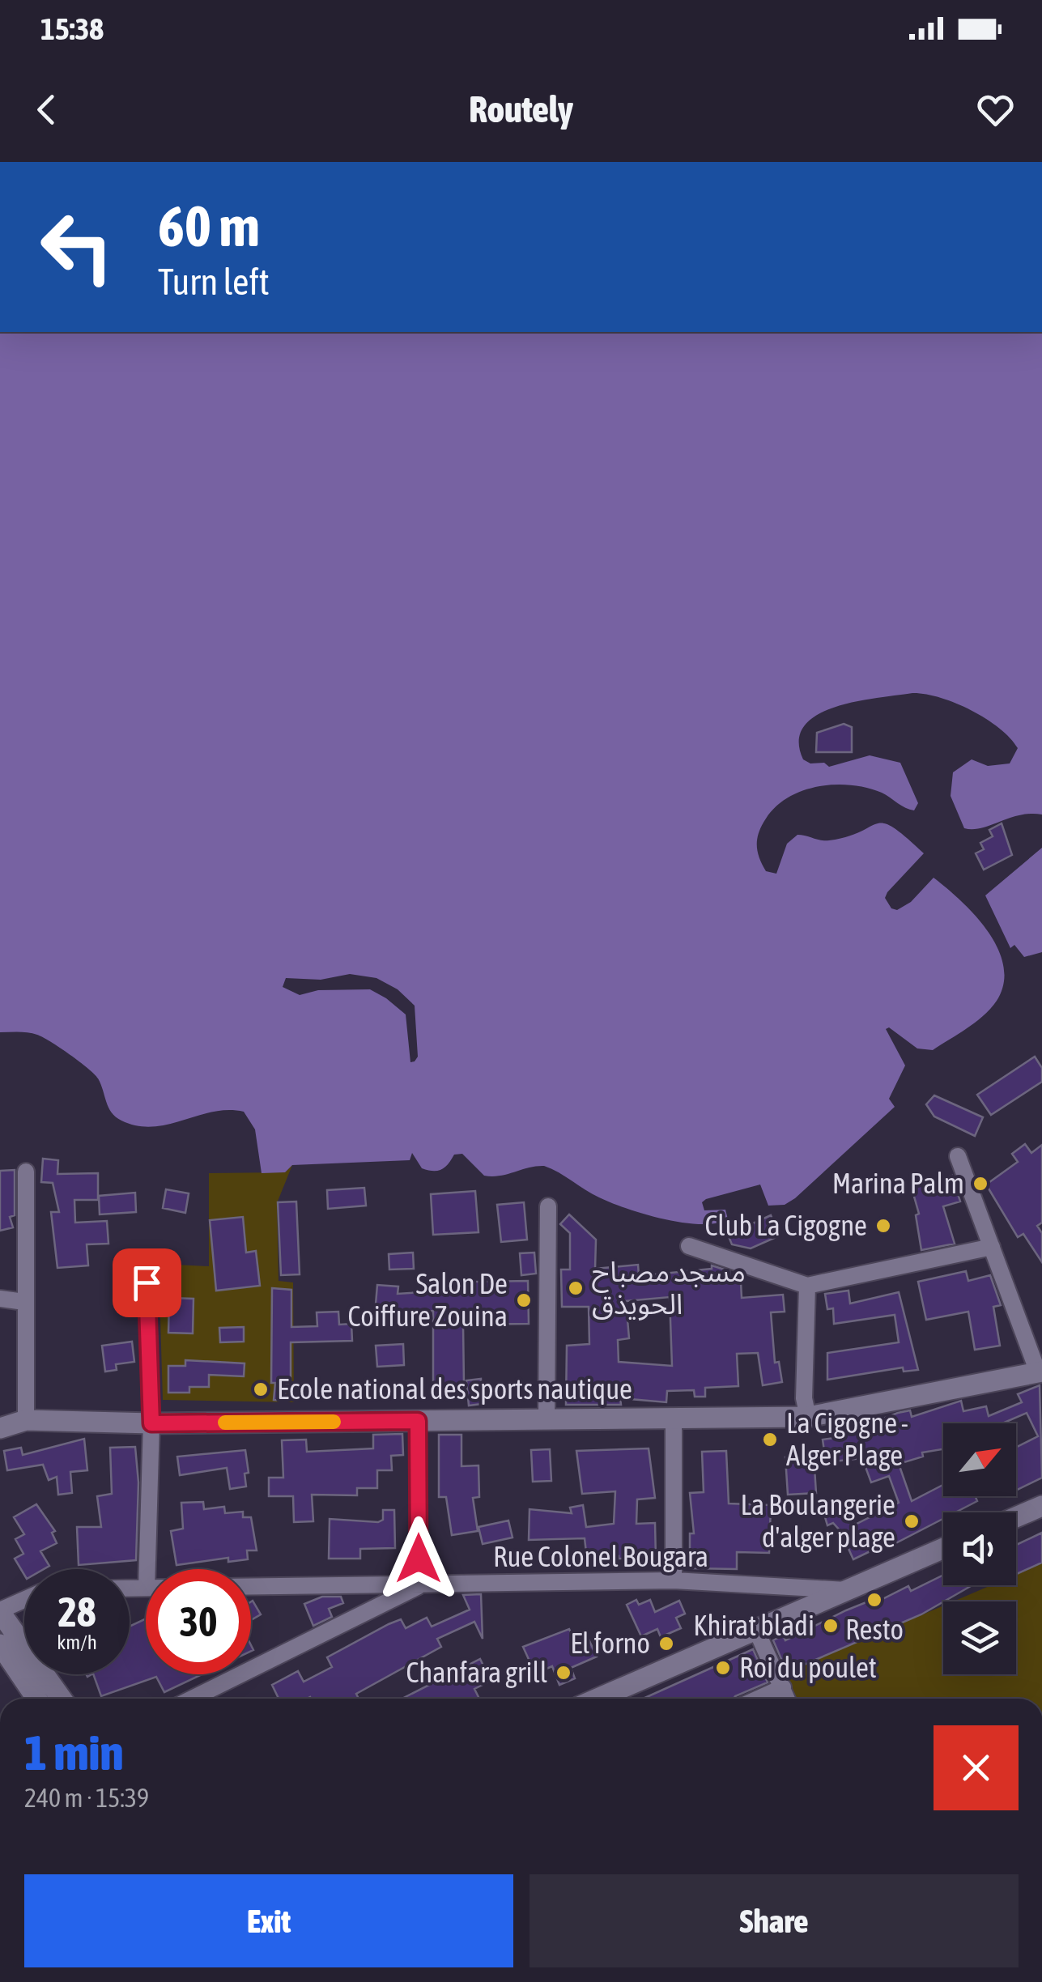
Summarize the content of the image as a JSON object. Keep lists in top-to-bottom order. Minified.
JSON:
{"streets":{"street":["Rue Colonel Bougara"]},"places":["Marina Palm","Club La Cigogne","مسجد مصباح الحويذق","Salon De Coiffure Zouina","Ecole national des sports nautique","La Cigogne - Alger Plage","La Boulangerie d'alger plage","Resto","Khirat bladi","El forno","Roi du poulet","Chanfara grill"],"north":"top right","page":{"status":"15:38","header":"Routely","turn":["60 m","Turn left"],"speed":"28 km/h","limit":"30","heading":["1 min","240 m · 15:39"],"buttons":["Exit","Share"]}}
